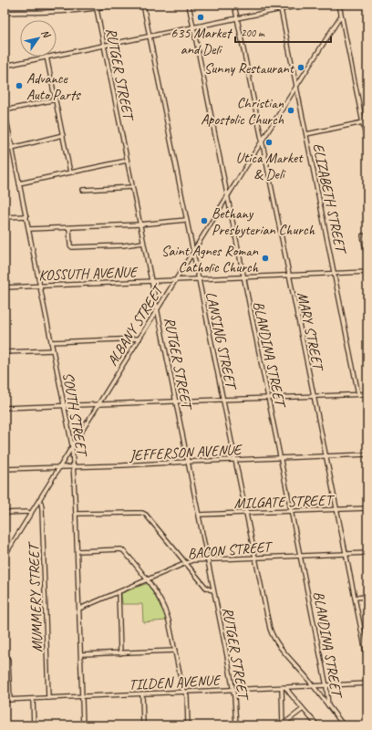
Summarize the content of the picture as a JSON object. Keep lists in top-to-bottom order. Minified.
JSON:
{"streets":{"street":["RUTGER STREET","ELIZABETH STREET","KOSSUTH AVENUE","ALBANY STREET","MARY STREET","LANSING STREET","BLANDINA STREET","SOUTH STREET","JEFFERSON AVENUE","MILGATE STREET","BACON STREET","MUMMERY STREET","TILDEN AVENUE"]},"crossings":[["RUTGER STREET","KOSSUTH AVENUE"],["RUTGER STREET","ALBANY STREET"],["RUTGER STREET","JEFFERSON AVENUE"],["RUTGER STREET","MILGATE STREET"],["RUTGER STREET","BACON STREET"],["RUTGER STREET","TILDEN AVENUE"],["ELIZABETH STREET","KOSSUTH AVENUE"],["ELIZABETH STREET","ALBANY STREET"],["KOSSUTH AVENUE","ALBANY STREET"],["KOSSUTH AVENUE","MARY STREET"],["KOSSUTH AVENUE","LANSING STREET"],["KOSSUTH AVENUE","BLANDINA STREET"],["KOSSUTH AVENUE","SOUTH STREET"],["ALBANY STREET","MARY STREET"],["ALBANY STREET","LANSING STREET"],["ALBANY STREET","BLANDINA STREET"],["ALBANY STREET","SOUTH STREET"],["ALBANY STREET","JEFFERSON AVENUE"],["ALBANY STREET","MUMMERY STREET"],["MARY STREET","JEFFERSON AVENUE"],["MARY STREET","MILGATE STREET"],["MARY STREET","BACON STREET"],["LANSING STREET","BLANDINA STREET"],["LANSING STREET","JEFFERSON AVENUE"],["LANSING STREET","MILGATE STREET"],["LANSING STREET","BACON STREET"],["LANSING STREET","TILDEN AVENUE"],["BLANDINA STREET","JEFFERSON AVENUE"],["BLANDINA STREET","MILGATE STREET"],["BLANDINA STREET","BACON STREET"],["BLANDINA STREET","TILDEN AVENUE"],["SOUTH STREET","JEFFERSON AVENUE"],["SOUTH STREET","BACON STREET"],["SOUTH STREET","TILDEN AVENUE"],["MUMMERY STREET","TILDEN AVENUE"]],"places":["635 Market and Deli","Sunny Restaurant","Advance Auto Parts","Christian Apostolic Church","Utica Market & Deli","Bethany Presbyterian Church","Saint Agnes Roman Catholic Church"],"scale_bar":"200 m","north":"top right"}
